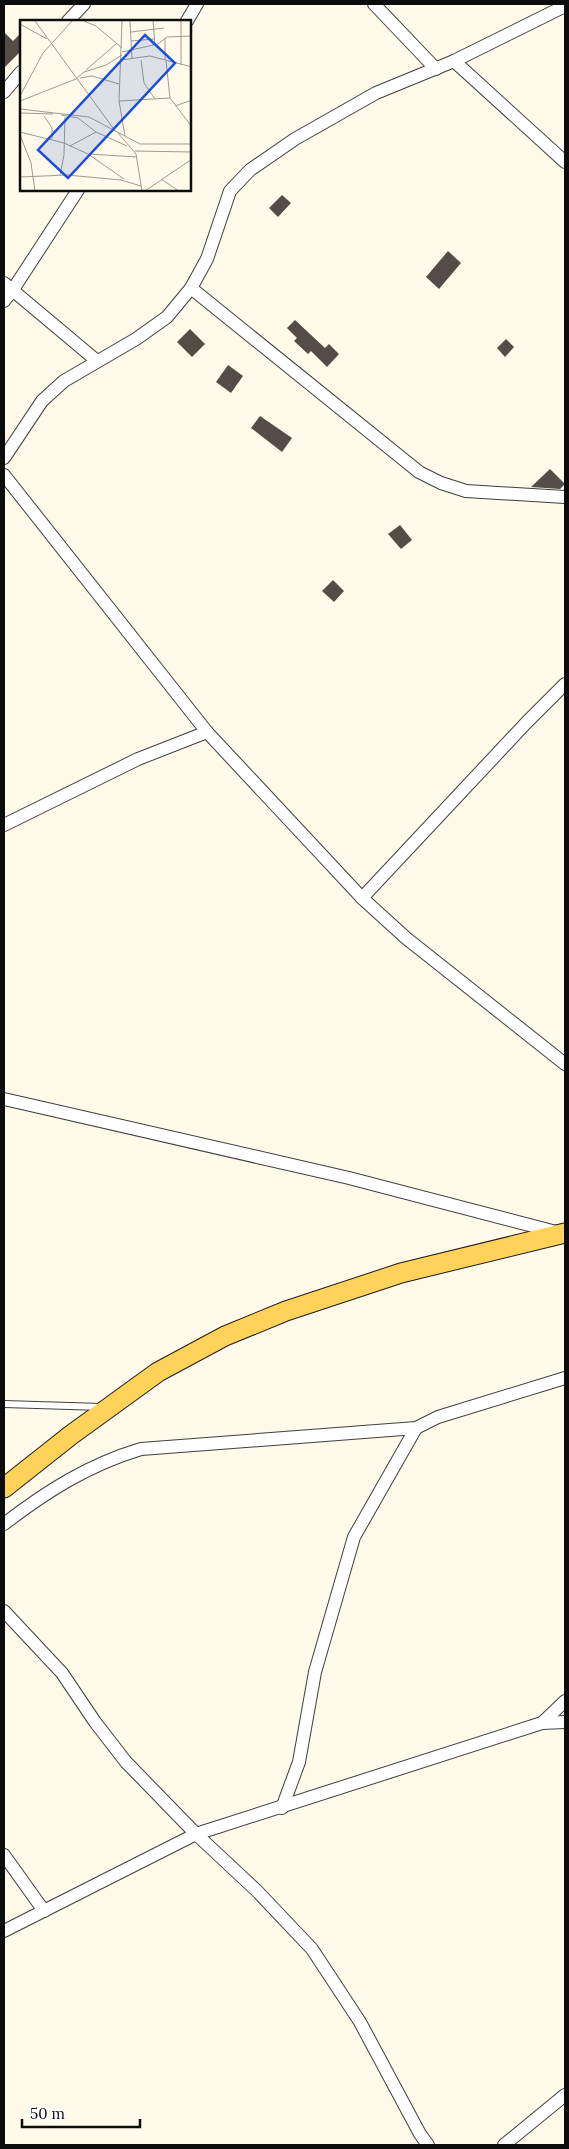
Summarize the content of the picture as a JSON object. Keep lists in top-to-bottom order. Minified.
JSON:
{"scale_bar":"50 m"}
